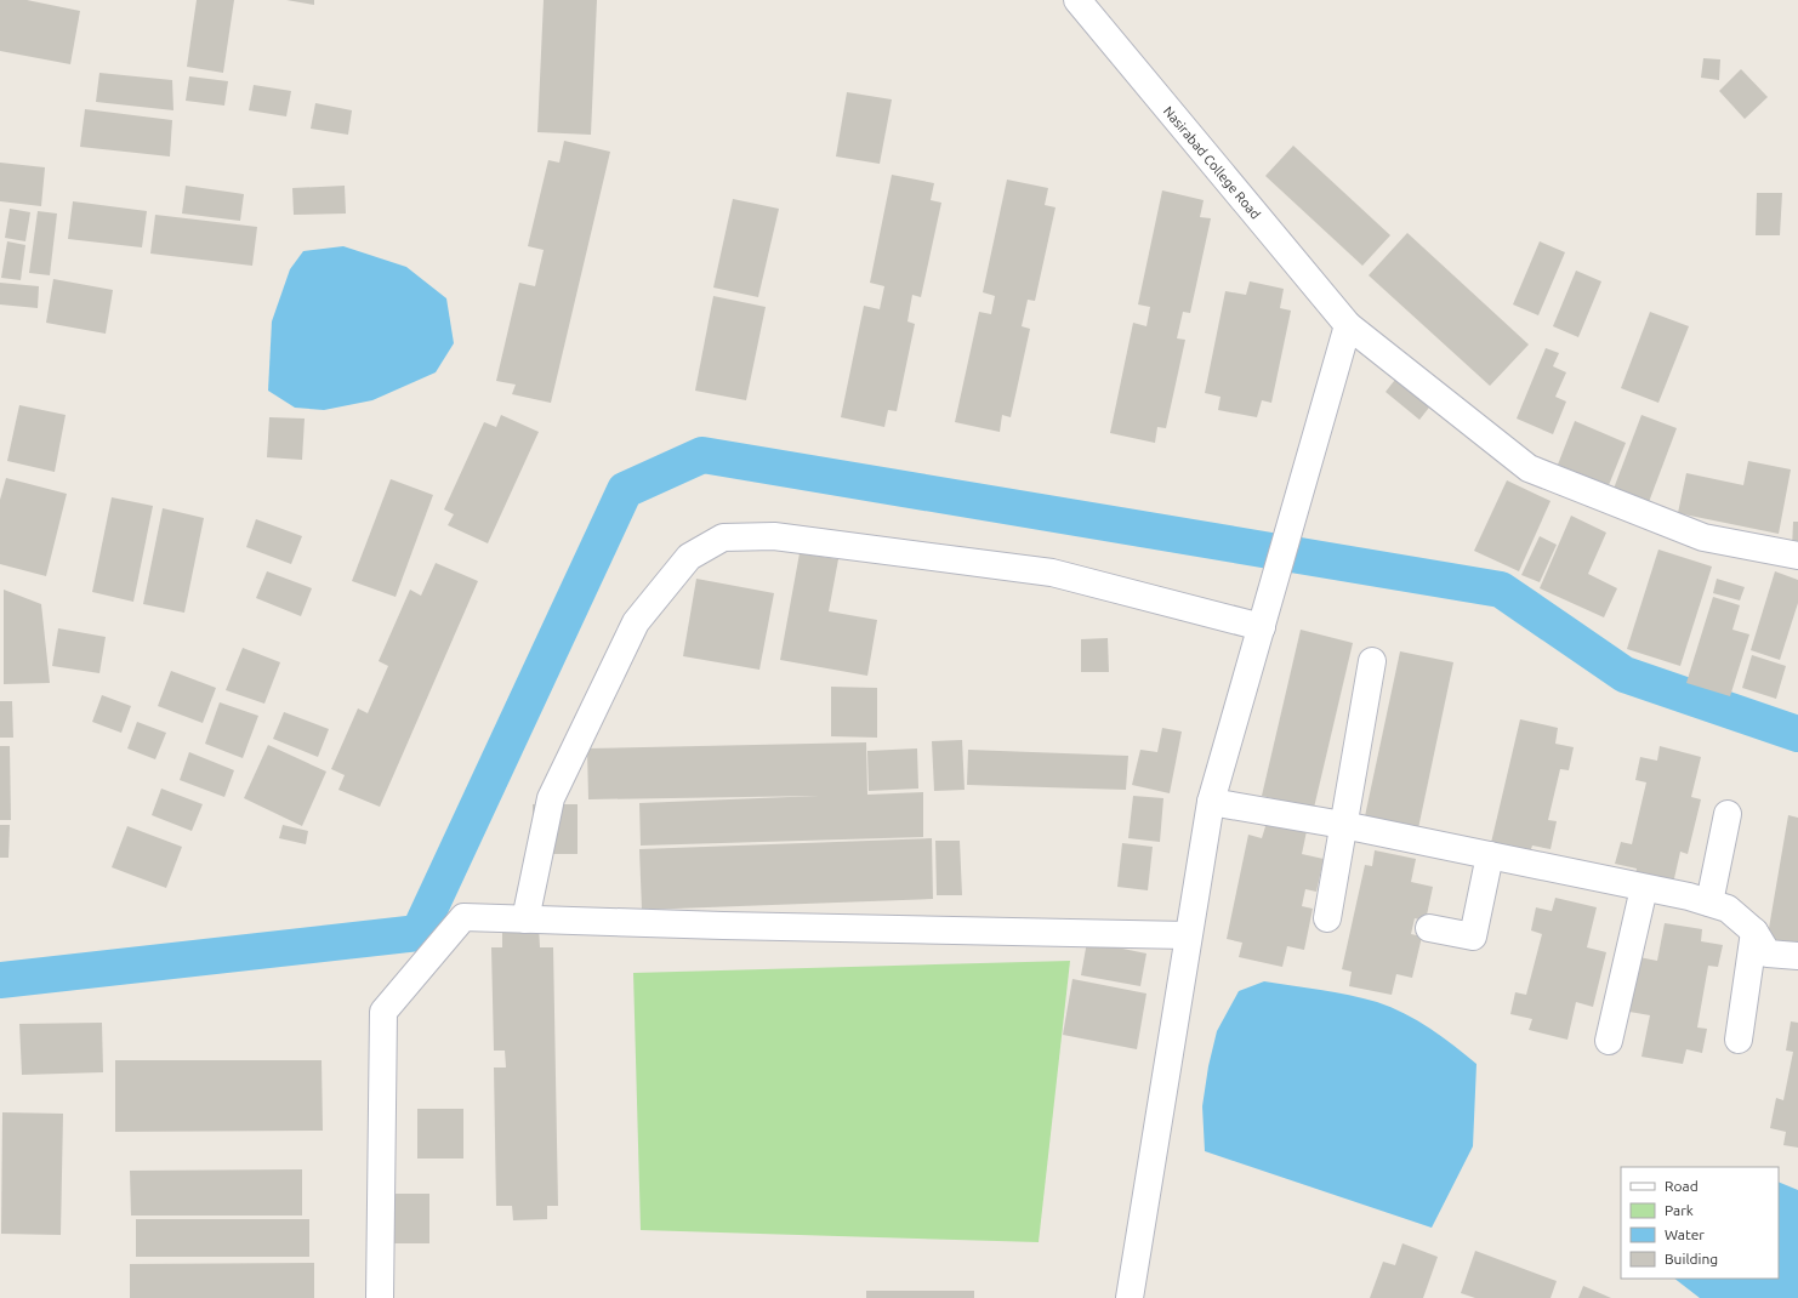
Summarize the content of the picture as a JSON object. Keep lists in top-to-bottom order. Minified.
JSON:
{"streets":{"street":["Nasirabad College Road"]},"legend":["Road","Park","Water","Building"]}
